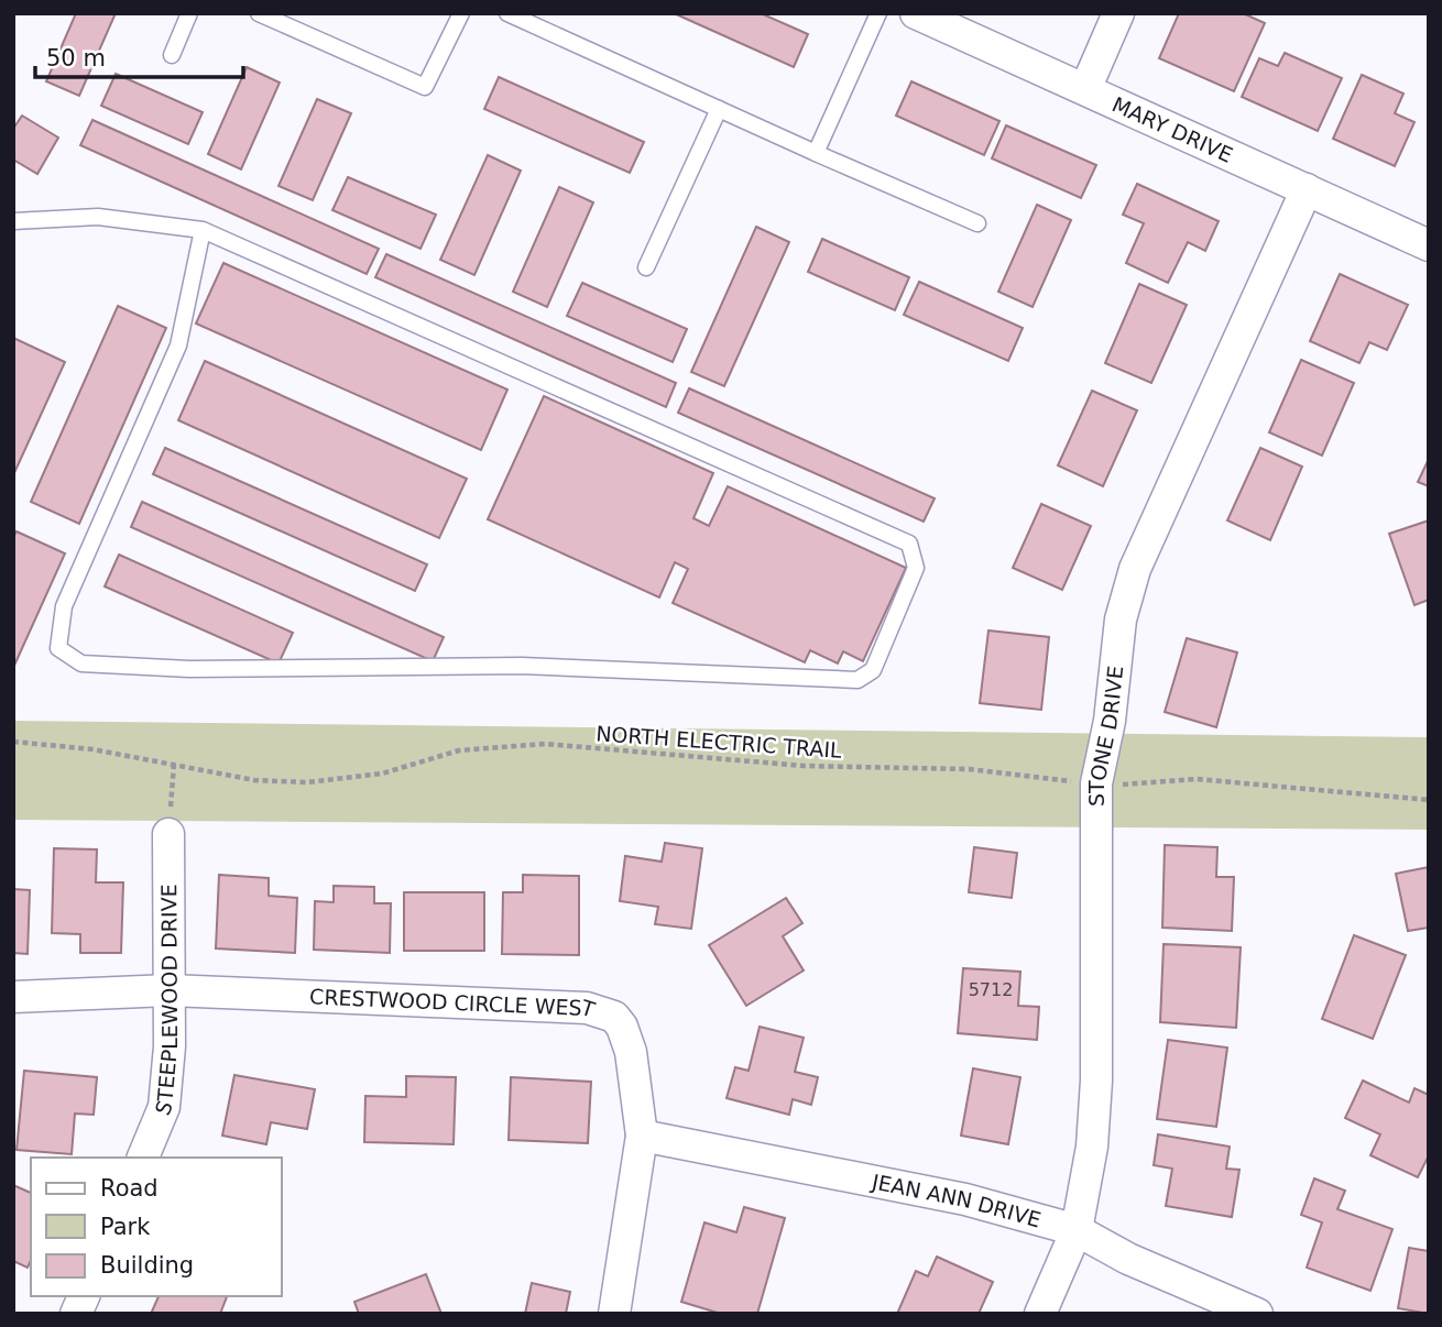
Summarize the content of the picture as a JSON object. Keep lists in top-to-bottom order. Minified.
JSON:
{"streets":{"street":["MARY DRIVE","STONE DRIVE","STEEPLEWOOD DRIVE","CRESTWOOD CIRCLE WEST","JEAN ANN DRIVE"],"path":["NORTH ELECTRIC TRAIL"]},"crossings":[["MARY DRIVE","STONE DRIVE"],["STONE DRIVE","NORTH ELECTRIC TRAIL"],["STONE DRIVE","JEAN ANN DRIVE"],["STEEPLEWOOD DRIVE","CRESTWOOD CIRCLE WEST"],["CRESTWOOD CIRCLE WEST","JEAN ANN DRIVE"]],"house_numbers":["5712"],"legend":["Road","Park","Building"],"scale_bar":"50 m"}
